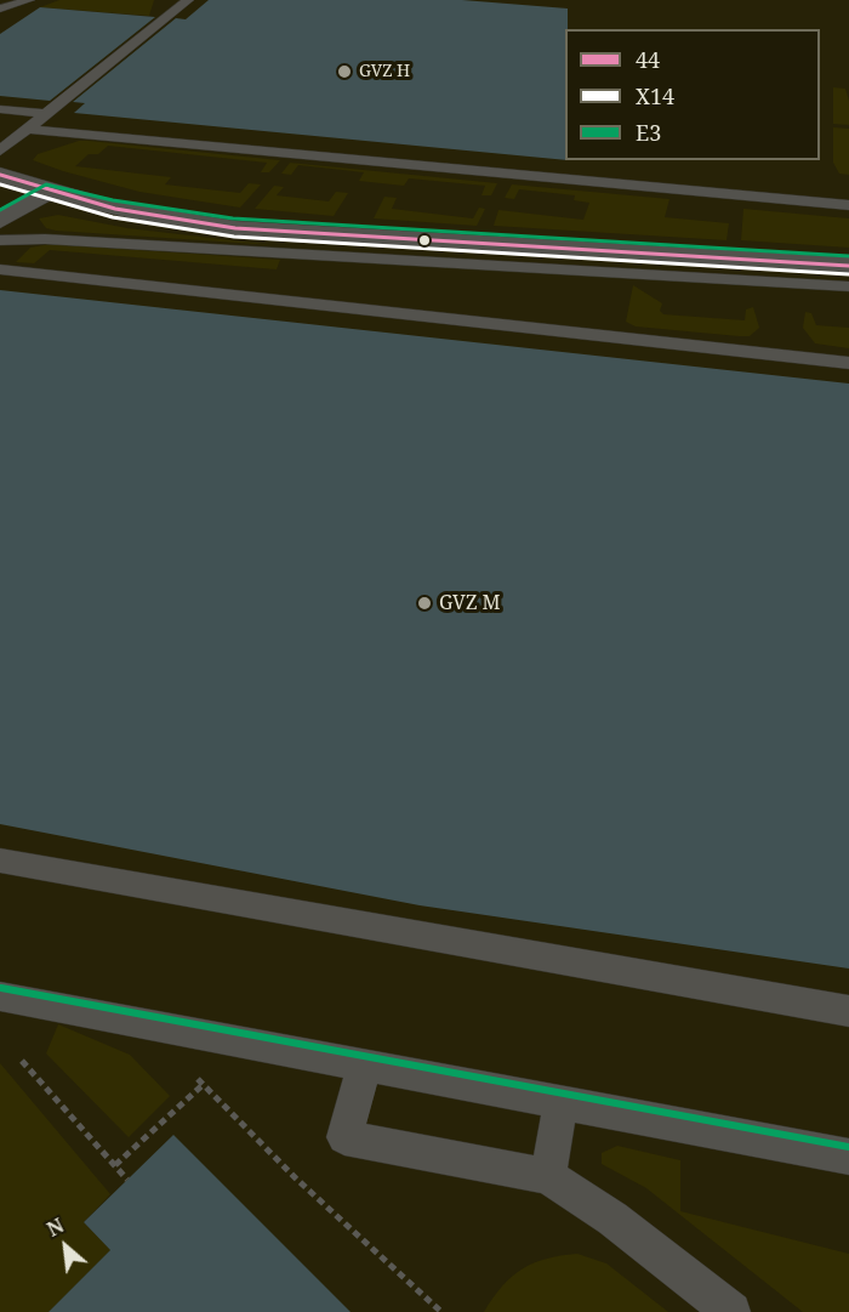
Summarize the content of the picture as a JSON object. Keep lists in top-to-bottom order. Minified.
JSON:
{"places":["GVZ H","GVZ M"],"lines":["transit line 44","transit line X14","transit line E3"],"legend":["44","X14","E3"],"north":"top left"}
